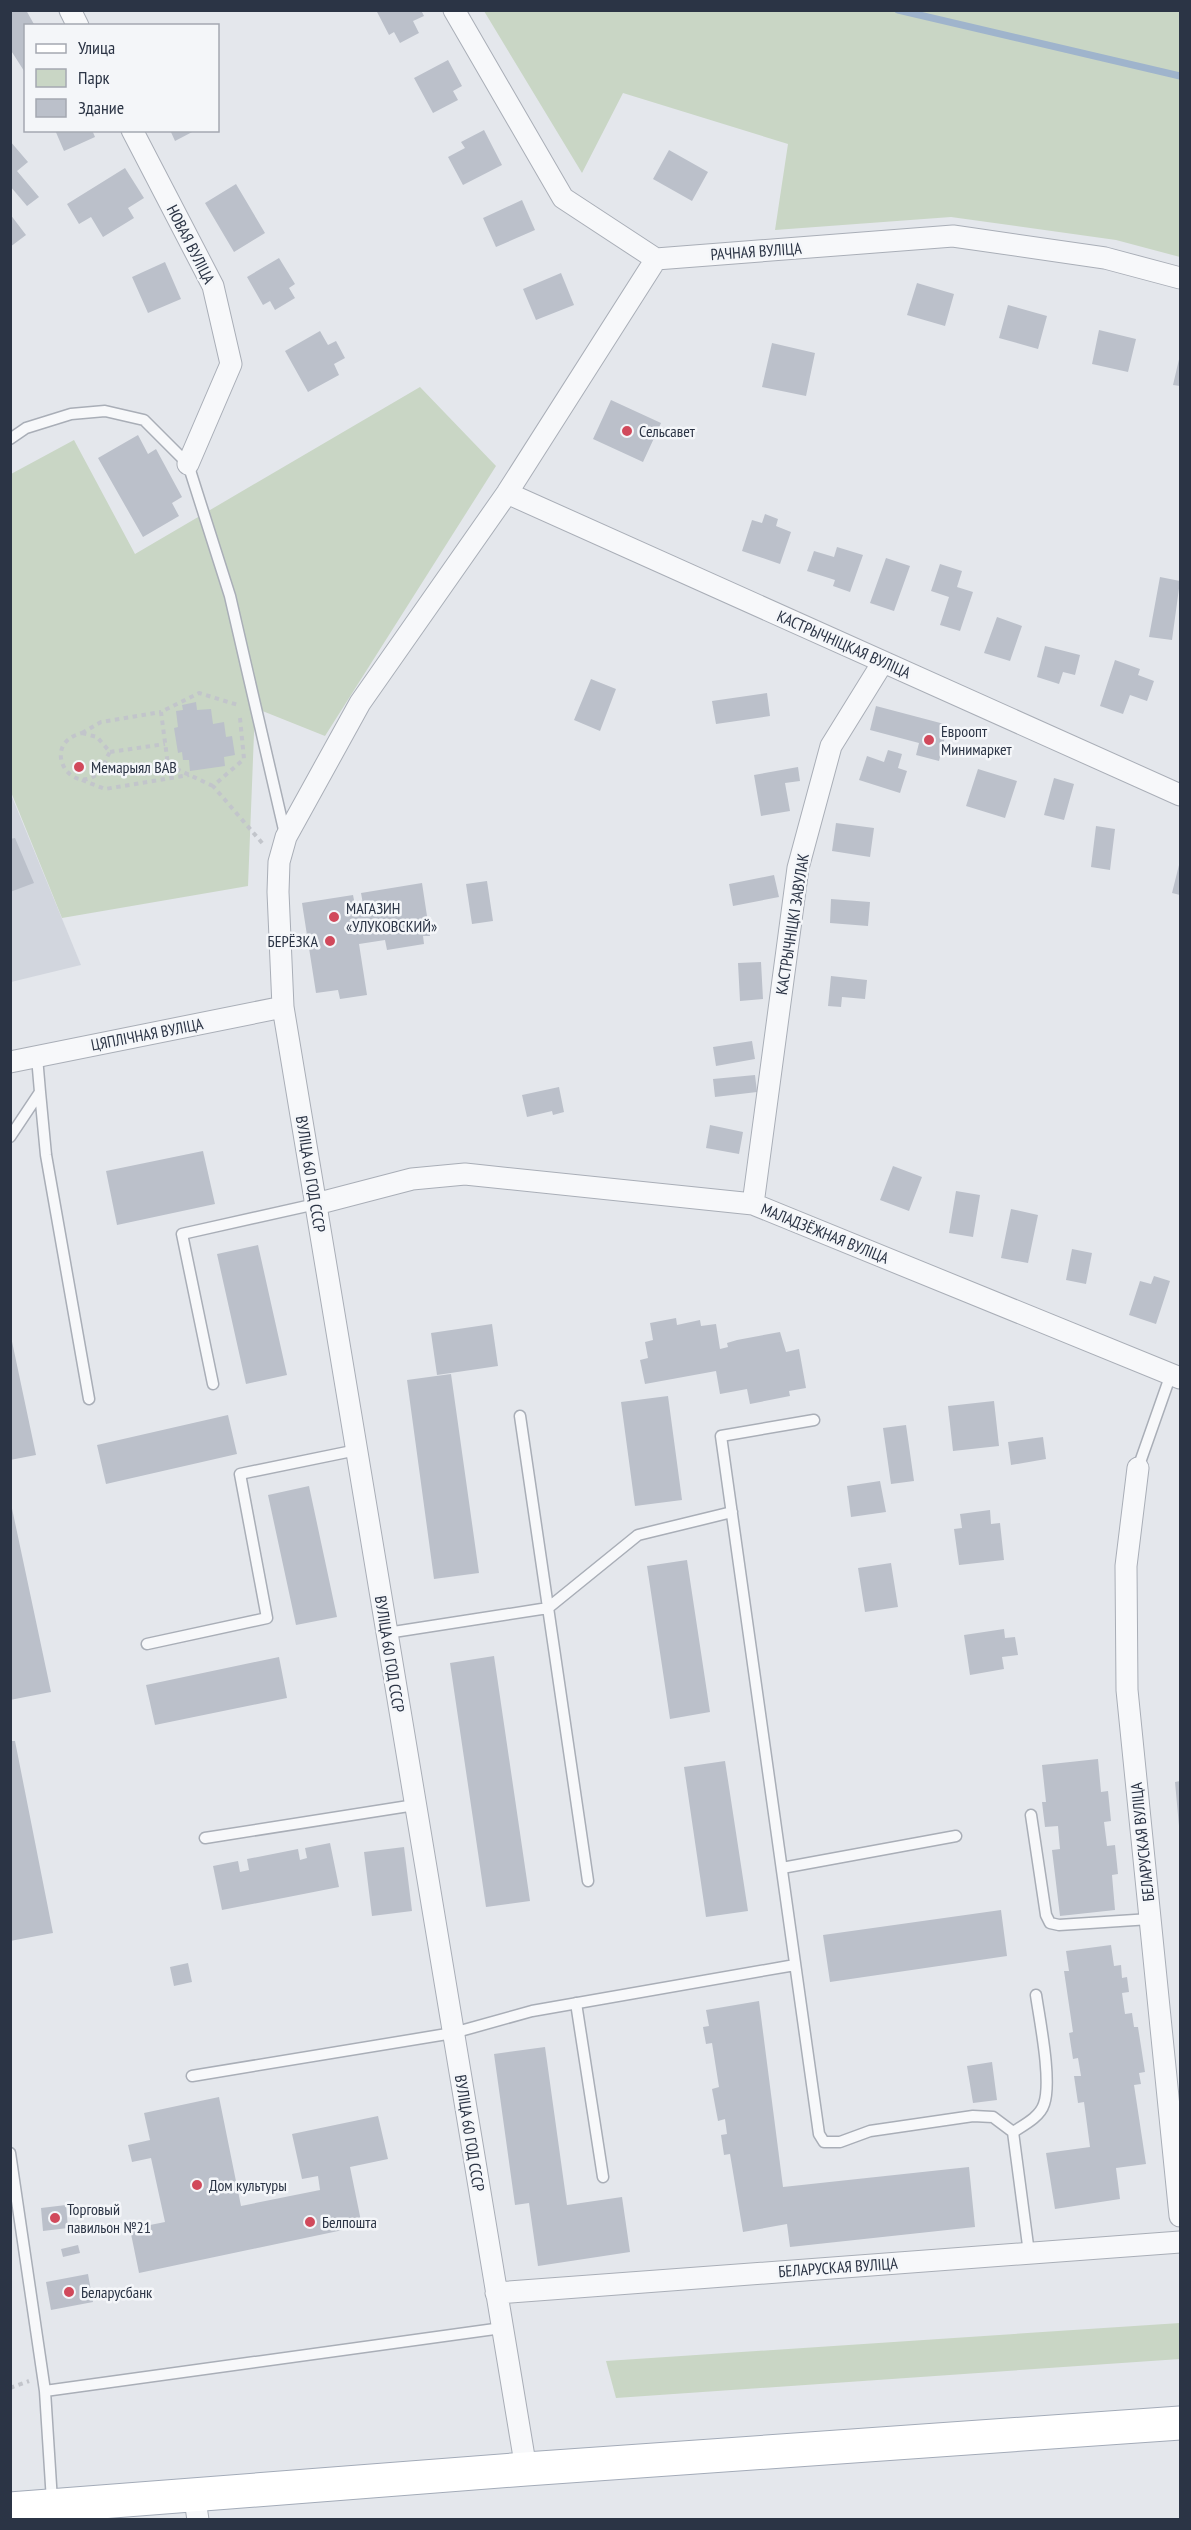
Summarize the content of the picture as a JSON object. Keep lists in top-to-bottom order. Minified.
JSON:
{"streets":{"street":["НОВАЯ ВУЛІЦА","РАЧНАЯ ВУЛІЦА","КАСТРЫЧНІЦКАЯ ВУЛІЦА","КАСТРЫЧНІЦКІ ЗАВУЛАК","ЦЯПЛІЧНАЯ ВУЛІЦА","ВУЛІЦА 60 ГОД СССР","МАЛАДЗЁЖНАЯ ВУЛІЦА","БЕЛАРУСКАЯ ВУЛІЦА"]},"crossings":[["РАЧНАЯ ВУЛІЦА","ВУЛІЦА 60 ГОД СССР"],["КАСТРЫЧНІЦКАЯ ВУЛІЦА","КАСТРЫЧНІЦКІ ЗАВУЛАК"],["КАСТРЫЧНІЦКАЯ ВУЛІЦА","ВУЛІЦА 60 ГОД СССР"],["КАСТРЫЧНІЦКІ ЗАВУЛАК","МАЛАДЗЁЖНАЯ ВУЛІЦА"],["ЦЯПЛІЧНАЯ ВУЛІЦА","ВУЛІЦА 60 ГОД СССР"],["ВУЛІЦА 60 ГОД СССР","МАЛАДЗЁЖНАЯ ВУЛІЦА"],["ВУЛІЦА 60 ГОД СССР","БЕЛАРУСКАЯ ВУЛІЦА"]],"places":["Сельсавет","Евроопт Минимаркет","Мемарыял ВАВ","МАГАЗИН «УЛУКОВСКИЙ»","БЕРЁЗКА","Дом культуры","Торговый павильон №21","Белпошта","Беларусбанк"],"legend":["Улица","Парк","Здание"]}
